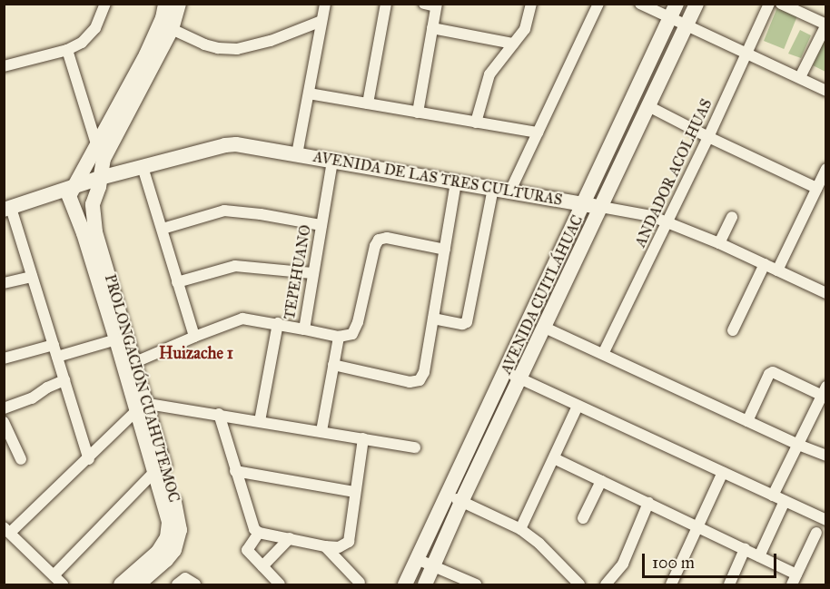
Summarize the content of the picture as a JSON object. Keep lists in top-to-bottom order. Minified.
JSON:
{"streets":{"street":["ANDADOR ACOLHUAS","AVENIDA DE LAS TRES CULTURAS","TEPEHUANO","AVENIDA CUITLÁHUAC","PROLONGACIÓN CUAHUTEMOC"]},"crossings":[["ANDADOR ACOLHUAS","AVENIDA DE LAS TRES CULTURAS"],["AVENIDA DE LAS TRES CULTURAS","TEPEHUANO"],["AVENIDA DE LAS TRES CULTURAS","AVENIDA CUITLÁHUAC"],["AVENIDA DE LAS TRES CULTURAS","PROLONGACIÓN CUAHUTEMOC"],["TEPEHUANO","PROLONGACIÓN CUAHUTEMOC"]],"districts":["Huizache 1"],"scale_bar":"100 m"}
